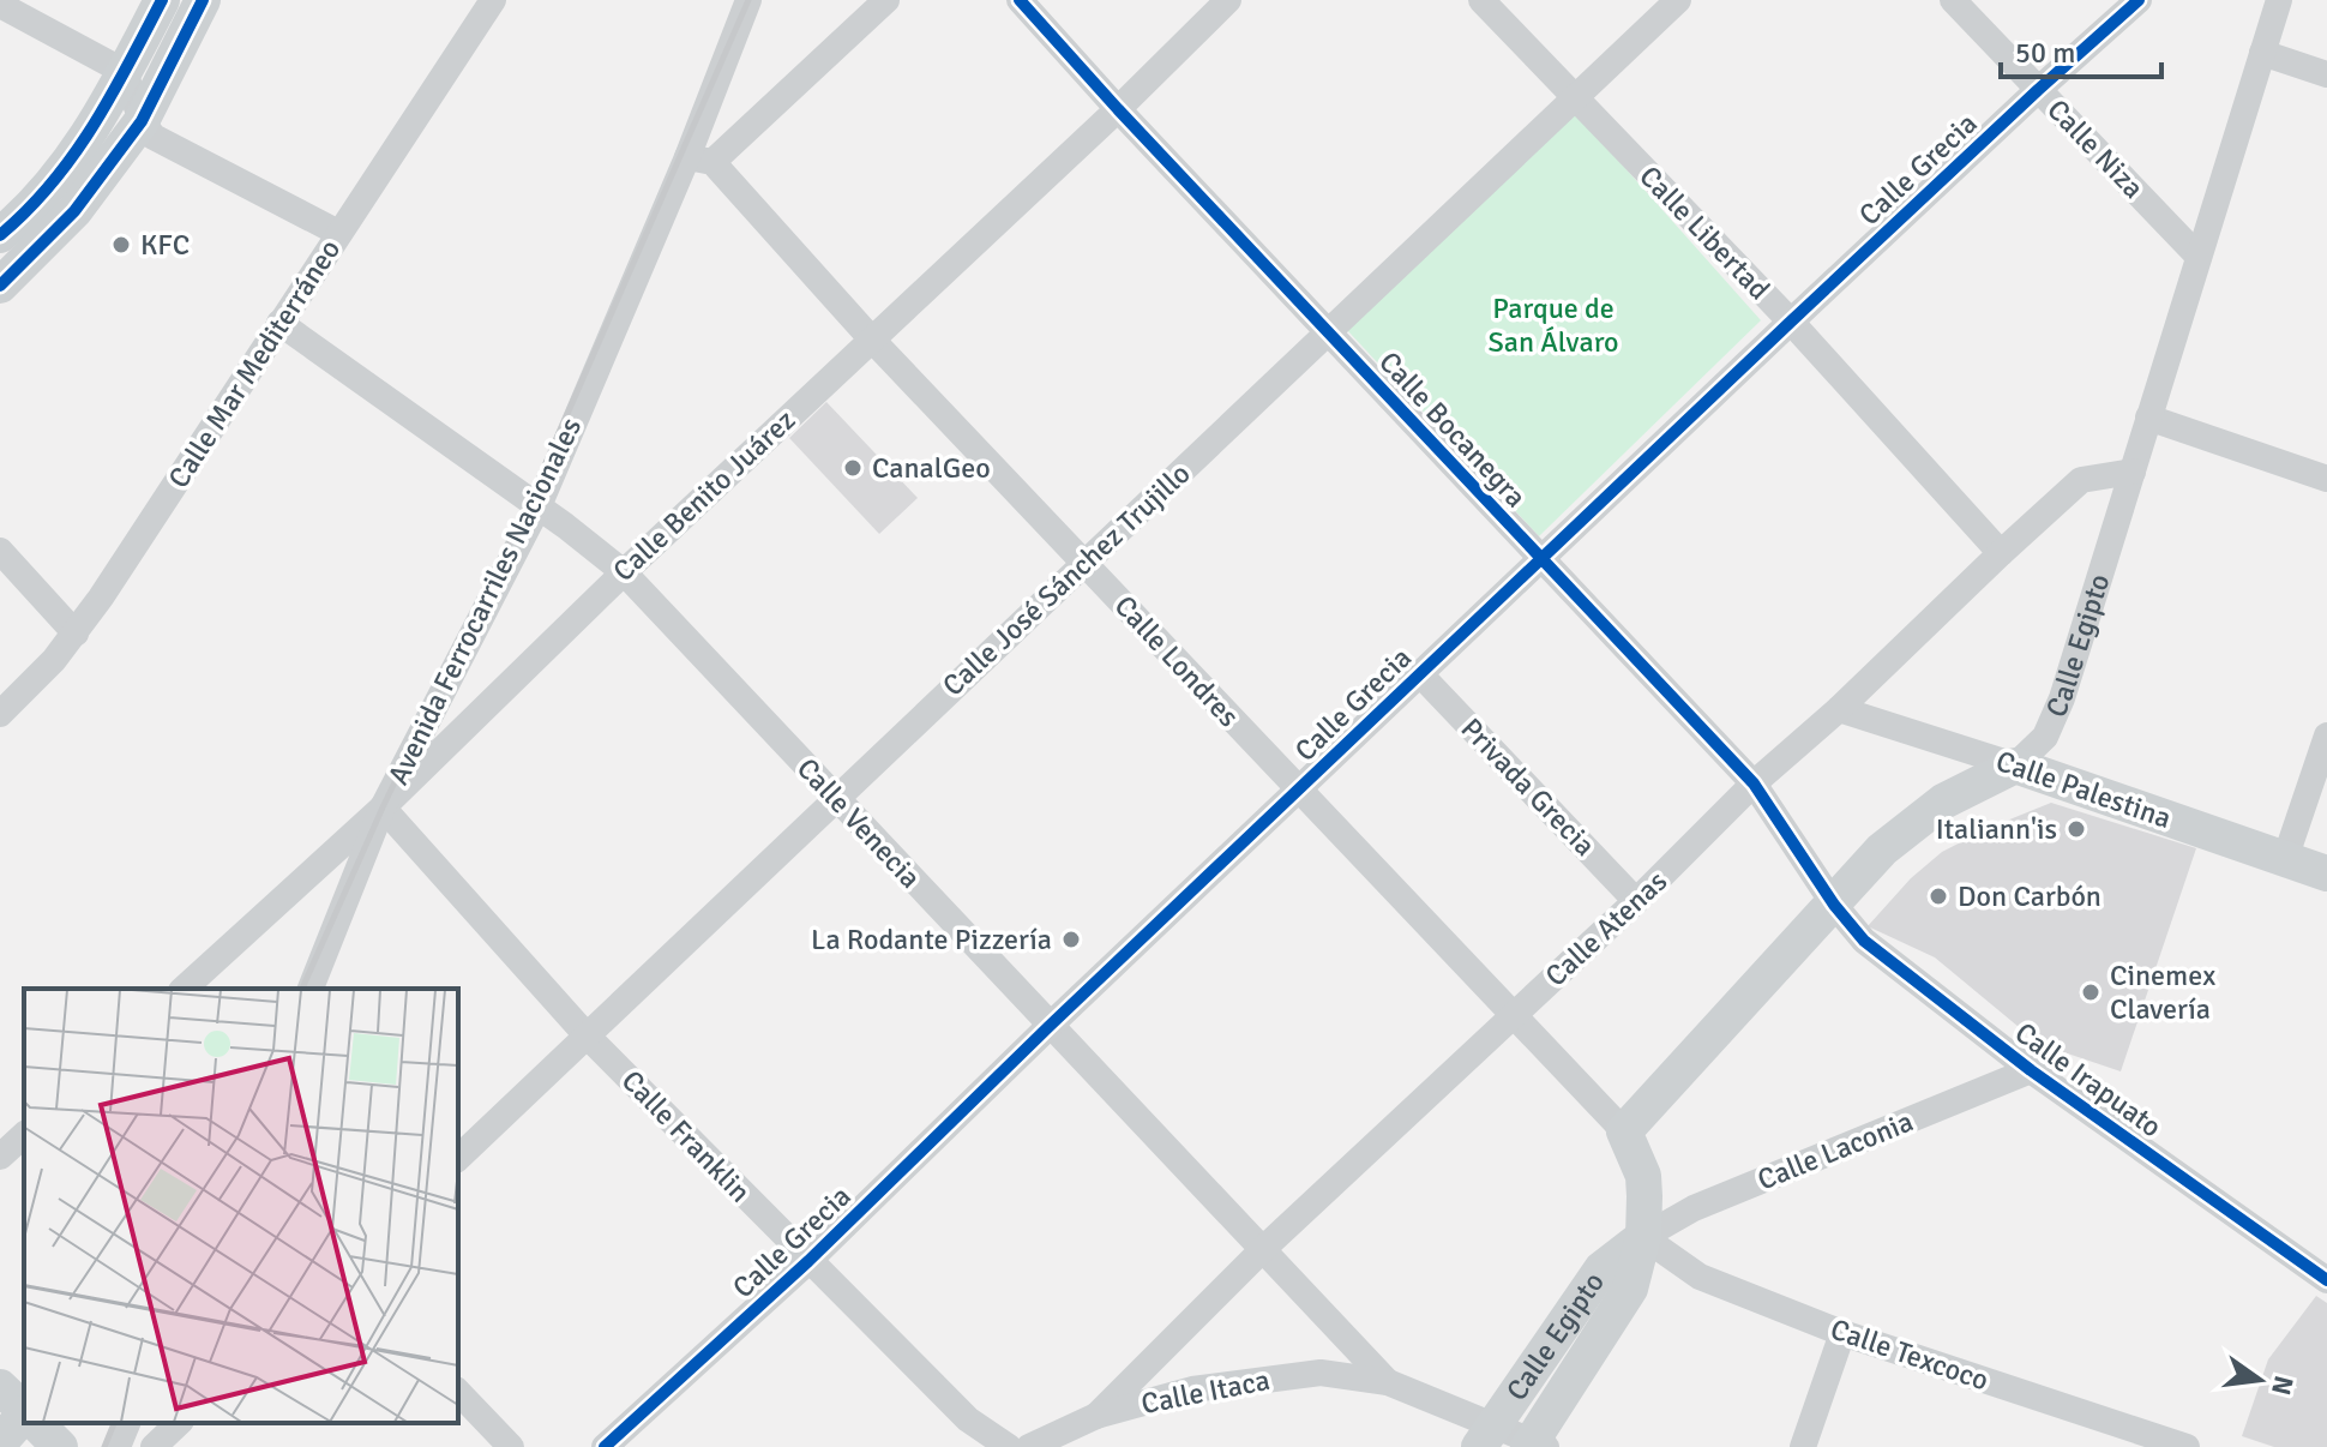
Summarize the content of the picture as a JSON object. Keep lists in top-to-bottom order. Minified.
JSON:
{"streets":{"street":["Calle Niza","Calle Grecia","Calle Libertad","Calle Mar Mediterráneo","Calle Bocanegra","Calle Benito Juárez","Calle José Sánchez Trujillo","Avenida Ferrocarriles Nacionales","Calle Egipto","Calle Londres","Privada Grecia","Calle Palestina","Calle Venecia","Calle Atenas","Calle Irapuato","Calle Franklin","Calle Laconia","Calle Texcoco","Calle Itaca"]},"crossings":[["Calle Niza","Calle Grecia"],["Calle Niza","Calle Egipto"],["Calle Grecia","Calle Libertad"],["Calle Grecia","Calle Bocanegra"],["Calle Grecia","Calle Londres"],["Calle Grecia","Privada Grecia"],["Calle Grecia","Calle Venecia"],["Calle Grecia","Calle Franklin"],["Calle Libertad","Calle José Sánchez Trujillo"],["Calle Libertad","Calle Atenas"],["Calle Mar Mediterráneo","Calle Venecia"],["Calle Bocanegra","Calle Benito Juárez"],["Calle Bocanegra","Calle José Sánchez Trujillo"],["Calle Bocanegra","Calle Egipto"],["Calle Bocanegra","Calle Atenas"],["Calle Bocanegra","Calle Irapuato"],["Calle Benito Juárez","Avenida Ferrocarriles Nacionales"],["Calle Benito Juárez","Calle Londres"],["Calle Benito Juárez","Calle Venecia"],["Calle Benito Juárez","Calle Franklin"],["Calle José Sánchez Trujillo","Calle Londres"],["Calle José Sánchez Trujillo","Calle Venecia"],["Calle José Sánchez Trujillo","Calle Franklin"],["Avenida Ferrocarriles Nacionales","Calle Londres"],["Avenida Ferrocarriles Nacionales","Calle Venecia"],["Avenida Ferrocarriles Nacionales","Calle Franklin"],["Calle Egipto","Calle Londres"],["Calle Egipto","Calle Palestina"],["Calle Egipto","Calle Atenas"],["Calle Egipto","Calle Irapuato"],["Calle Egipto","Calle Laconia"],["Calle Egipto","Calle Texcoco"],["Calle Londres","Calle Atenas"],["Privada Grecia","Calle Atenas"],["Calle Palestina","Calle Atenas"],["Calle Venecia","Calle Atenas"],["Calle Venecia","Calle Itaca"],["Calle Atenas","Calle Itaca"],["Calle Irapuato","Calle Laconia"],["Calle Laconia","Calle Texcoco"]],"parks":["Parque de San Álvaro"],"places":["KFC","CanalGeo","Italiann'is","Don Carbón","La Rodante Pizzería","Cinemex Clavería"],"scale_bar":"50 m","north":"right"}
